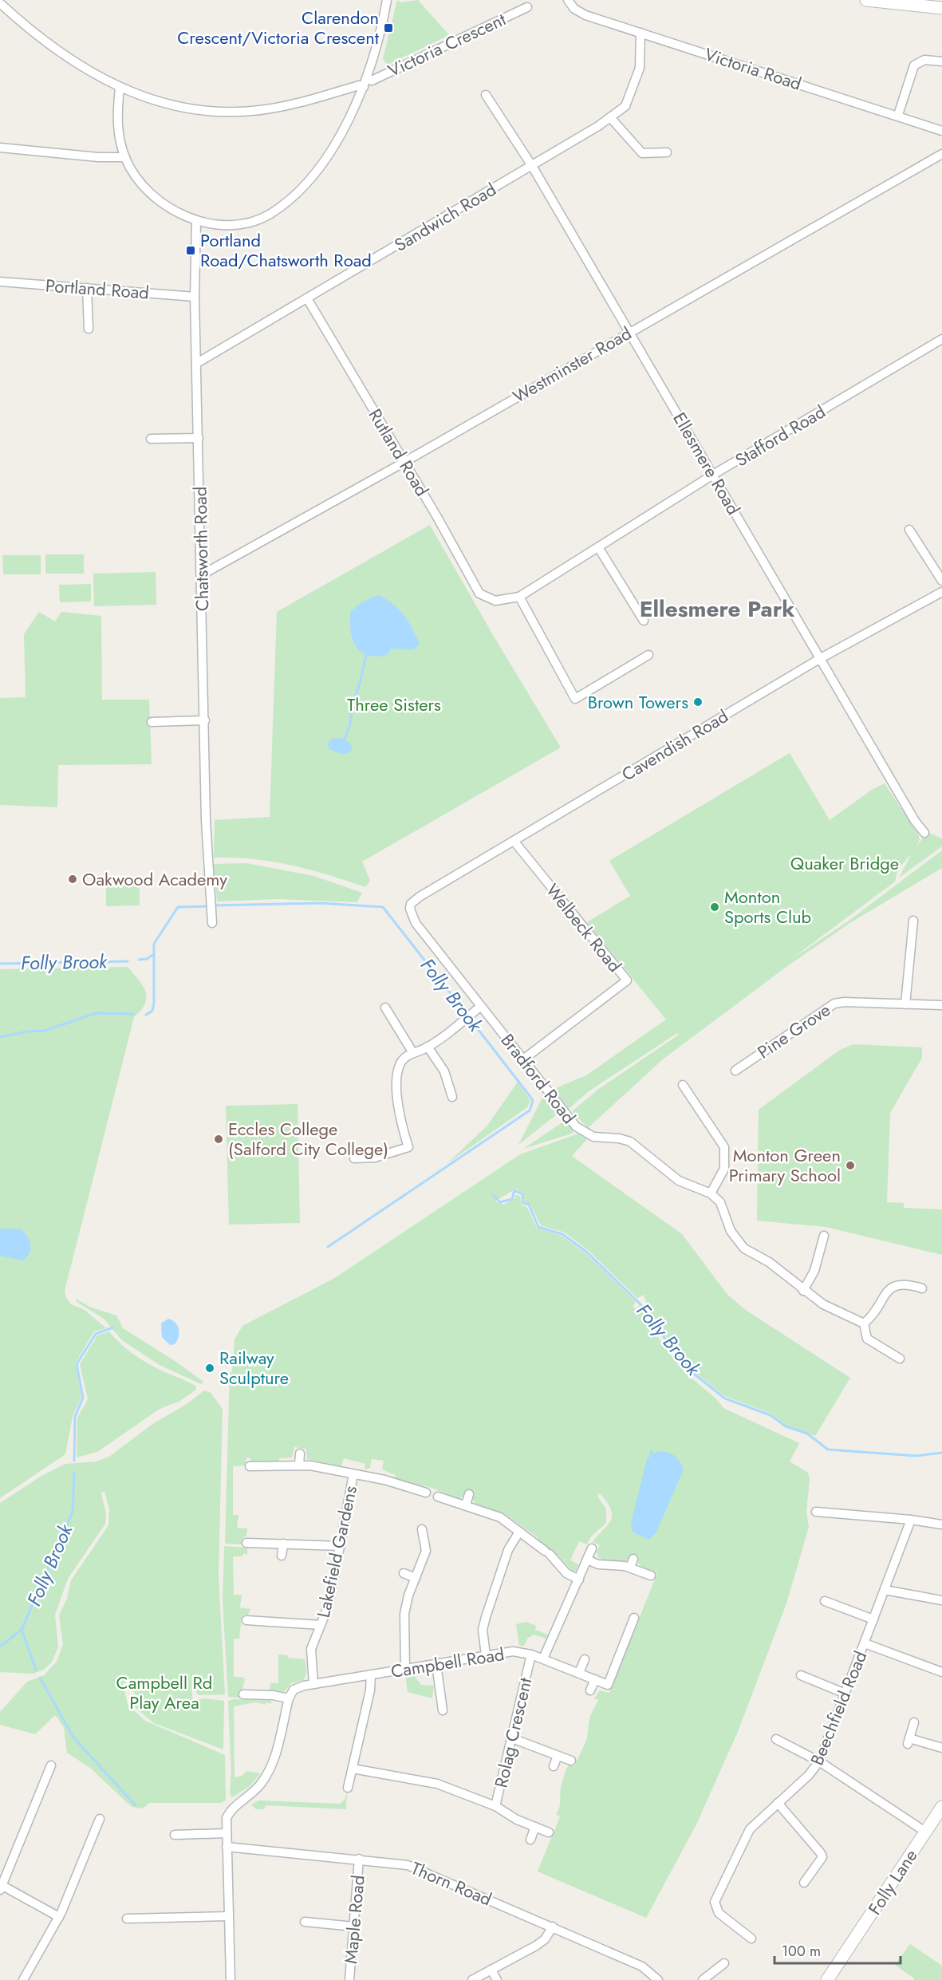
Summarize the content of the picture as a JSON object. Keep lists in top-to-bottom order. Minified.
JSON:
{"streets":{"main road":["Folly Lane"],"street":["Victoria Crescent","Victoria Road","Sandwich Road","Portland Road","Westminster Road","Stafford Road","Rutland Road","Ellesmere Road","Chatsworth Road","Cavendish Road","Welbeck Road","Pine Grove","Bradford Road","Lakefield Gardens","Campbell Road","Beechfield Road","Rolag Crescent","Thorn Road","Maple Road"]},"crossings":[["Victoria Road","Sandwich Road"],["Sandwich Road","Rutland Road"],["Sandwich Road","Ellesmere Road"],["Sandwich Road","Chatsworth Road"],["Portland Road","Chatsworth Road"],["Westminster Road","Rutland Road"],["Westminster Road","Ellesmere Road"],["Westminster Road","Chatsworth Road"],["Stafford Road","Rutland Road"],["Stafford Road","Ellesmere Road"],["Ellesmere Road","Cavendish Road"],["Cavendish Road","Welbeck Road"],["Cavendish Road","Bradford Road"],["Welbeck Road","Bradford Road"],["Lakefield Gardens","Campbell Road"],["Campbell Road","Rolag Crescent"],["Thorn Road","Maple Road"]],"districts":["Ellesmere Park"],"water":["Folly Brook"],"parks":["Three Sisters","Quaker Bridge","Campbell Rd Play Area"],"places":{"transit":["Clarendon Crescent/Victoria Crescent","Portland Road/Chatsworth Road"],"other":["Brown Towers","Oakwood Academy","Monton Sports Club","Eccles College (Salford City College)","Monton Green Primary School","Railway Sculpture"]},"scale_bar":"100 m"}
